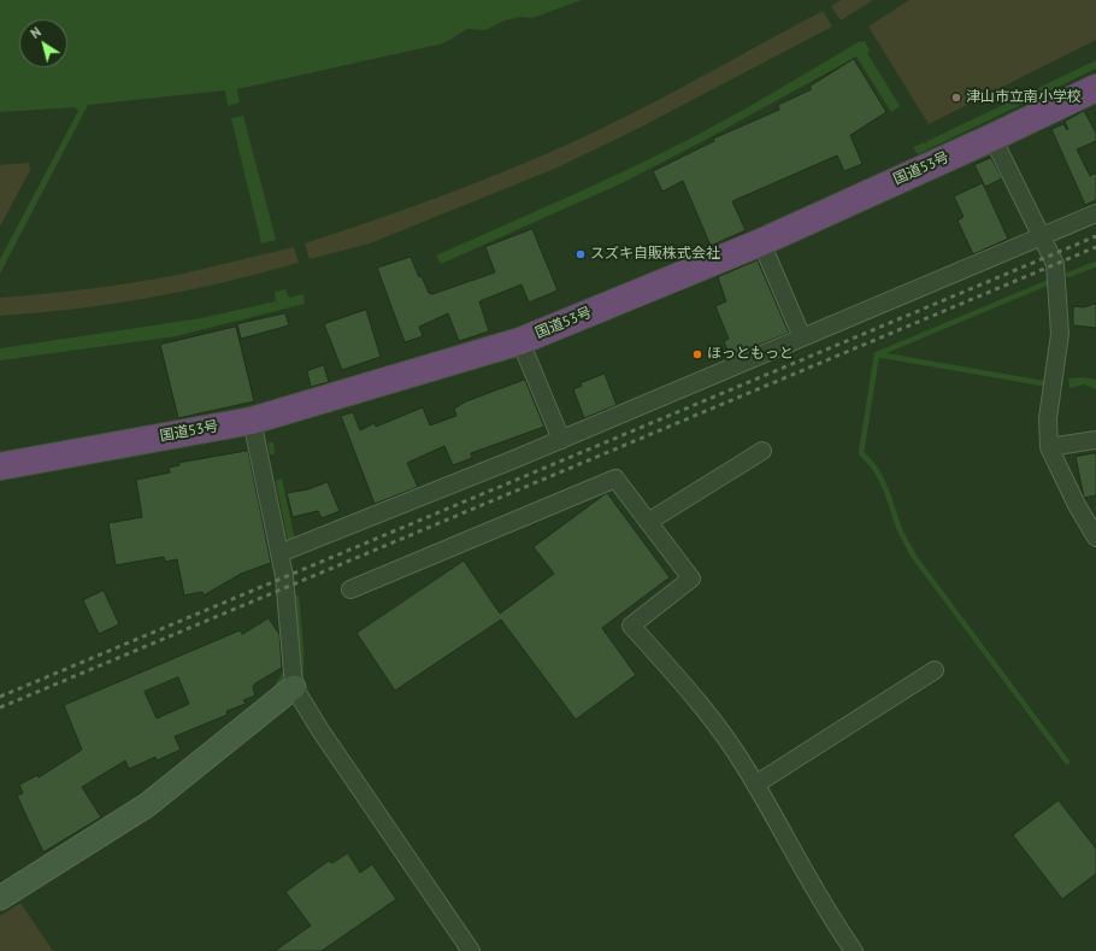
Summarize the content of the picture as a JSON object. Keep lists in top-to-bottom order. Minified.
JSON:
{"streets":{"highway":["国道53号"]},"places":["津山市立南小学校","スズキ自販株式会社","ほっともっと"],"north":"top left"}
